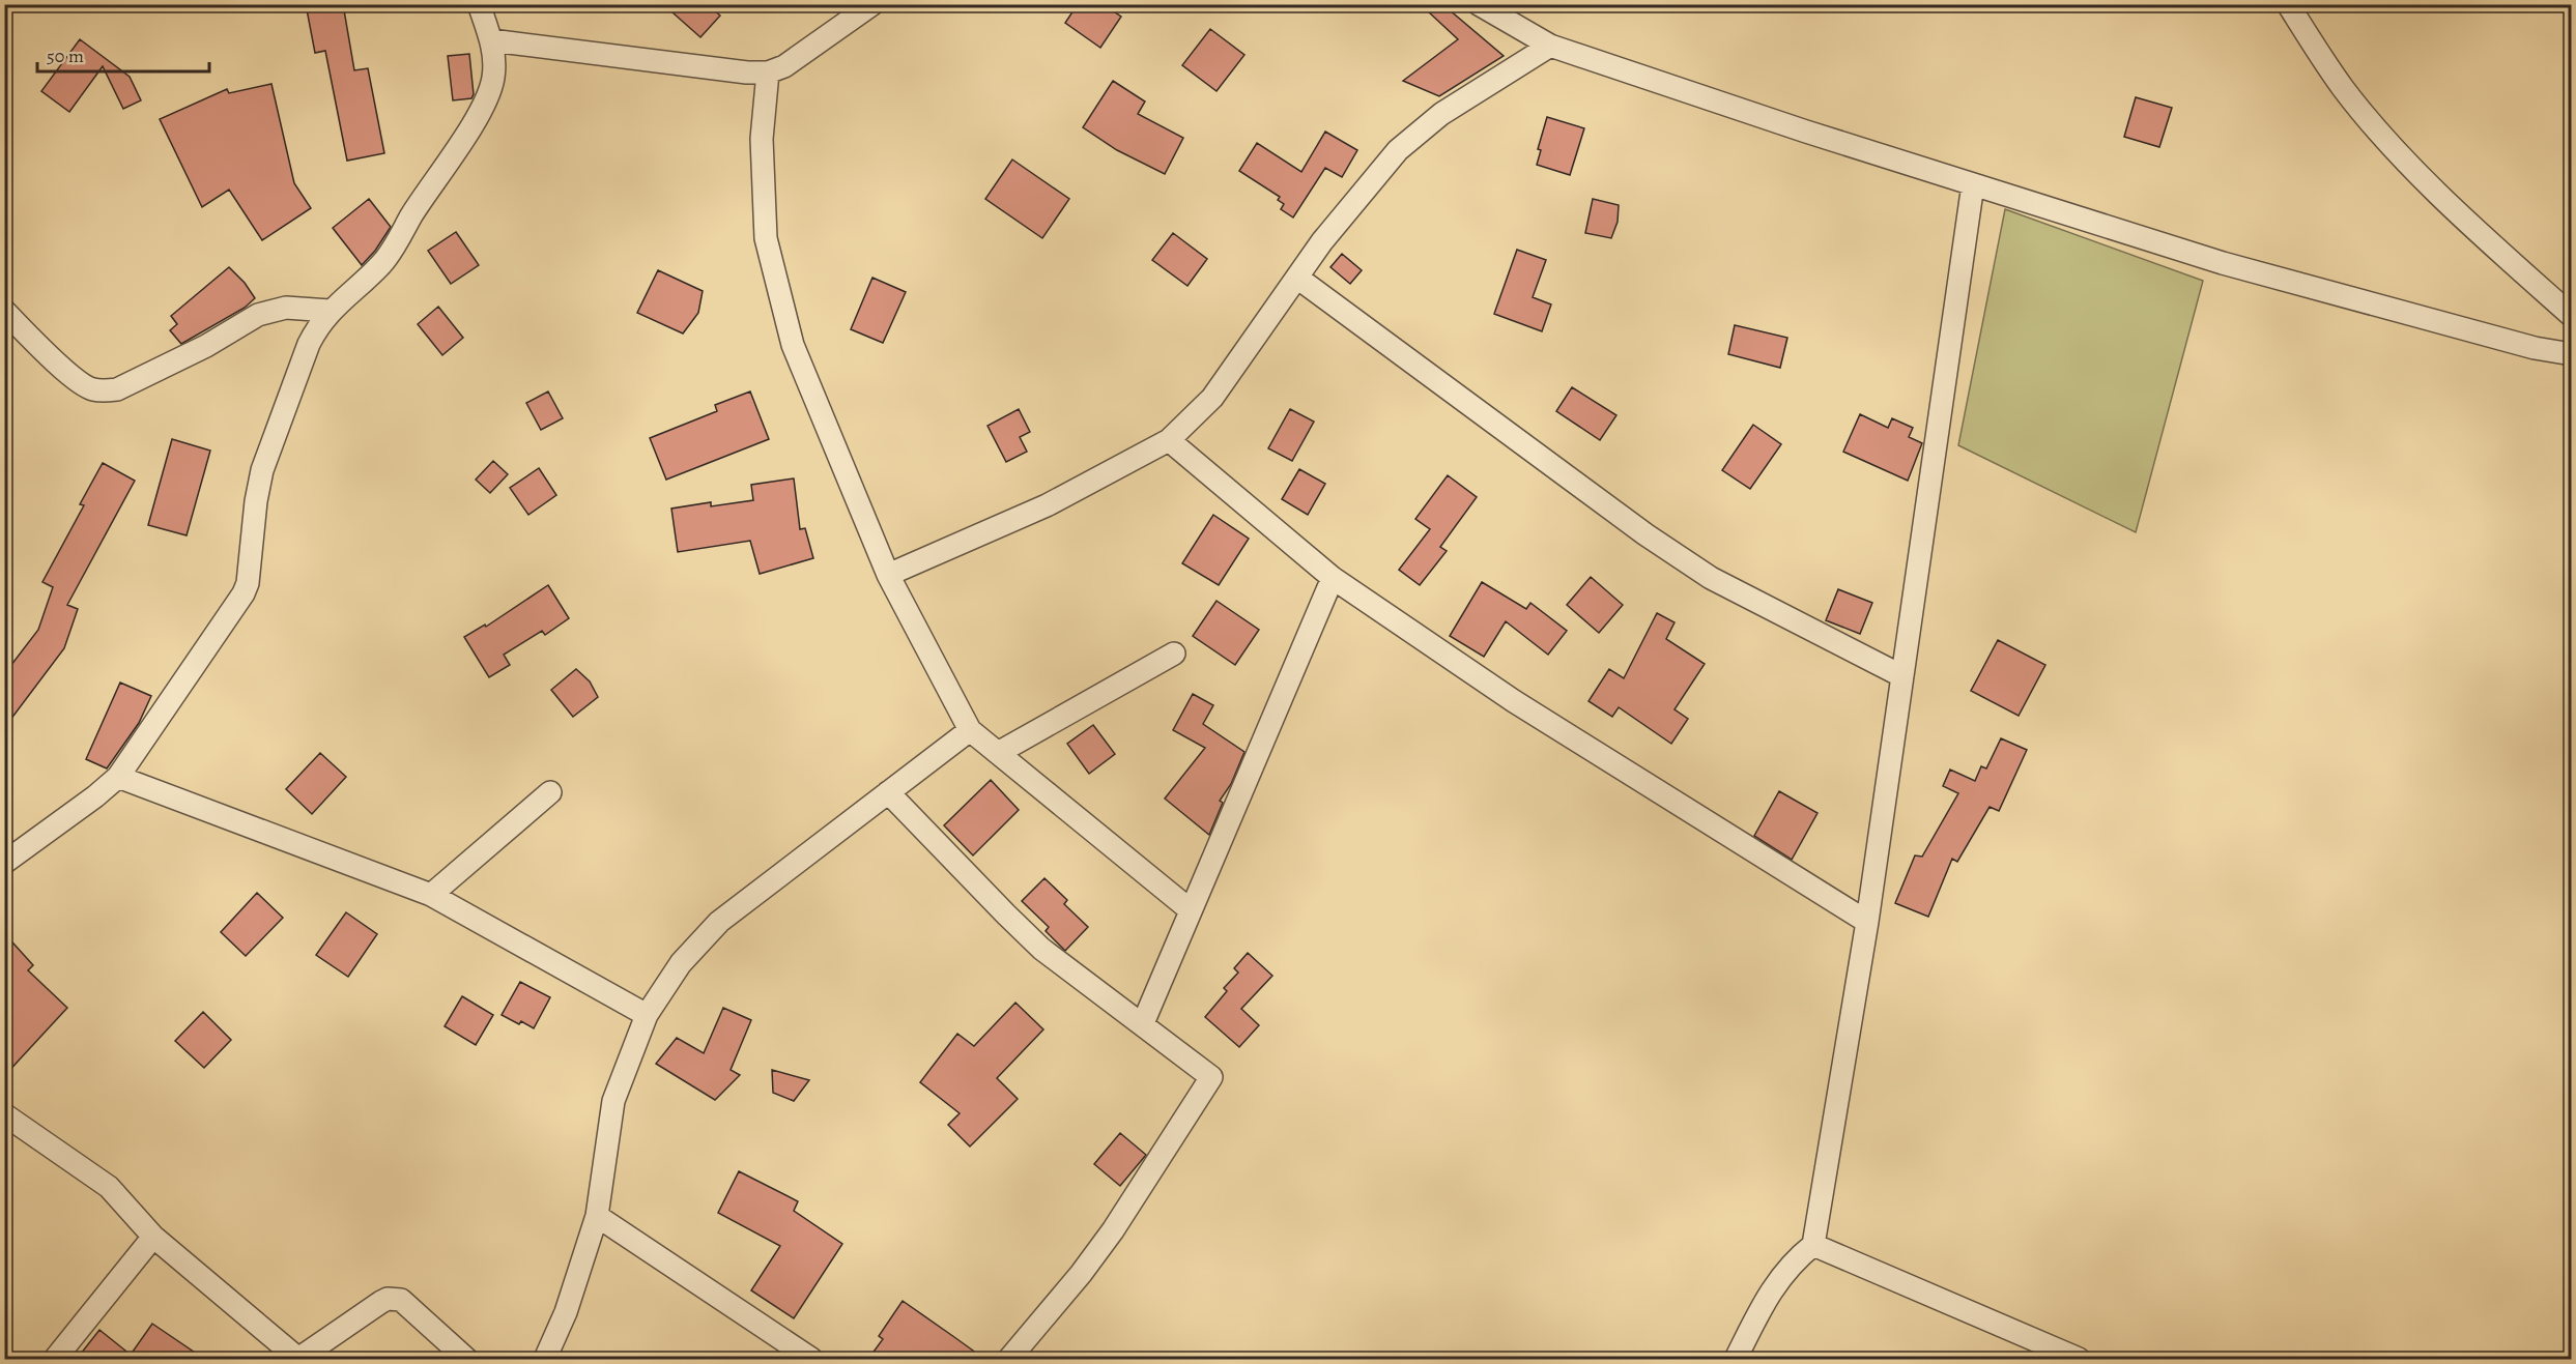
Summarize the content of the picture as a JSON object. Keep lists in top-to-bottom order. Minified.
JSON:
{"scale_bar":"50 m"}
